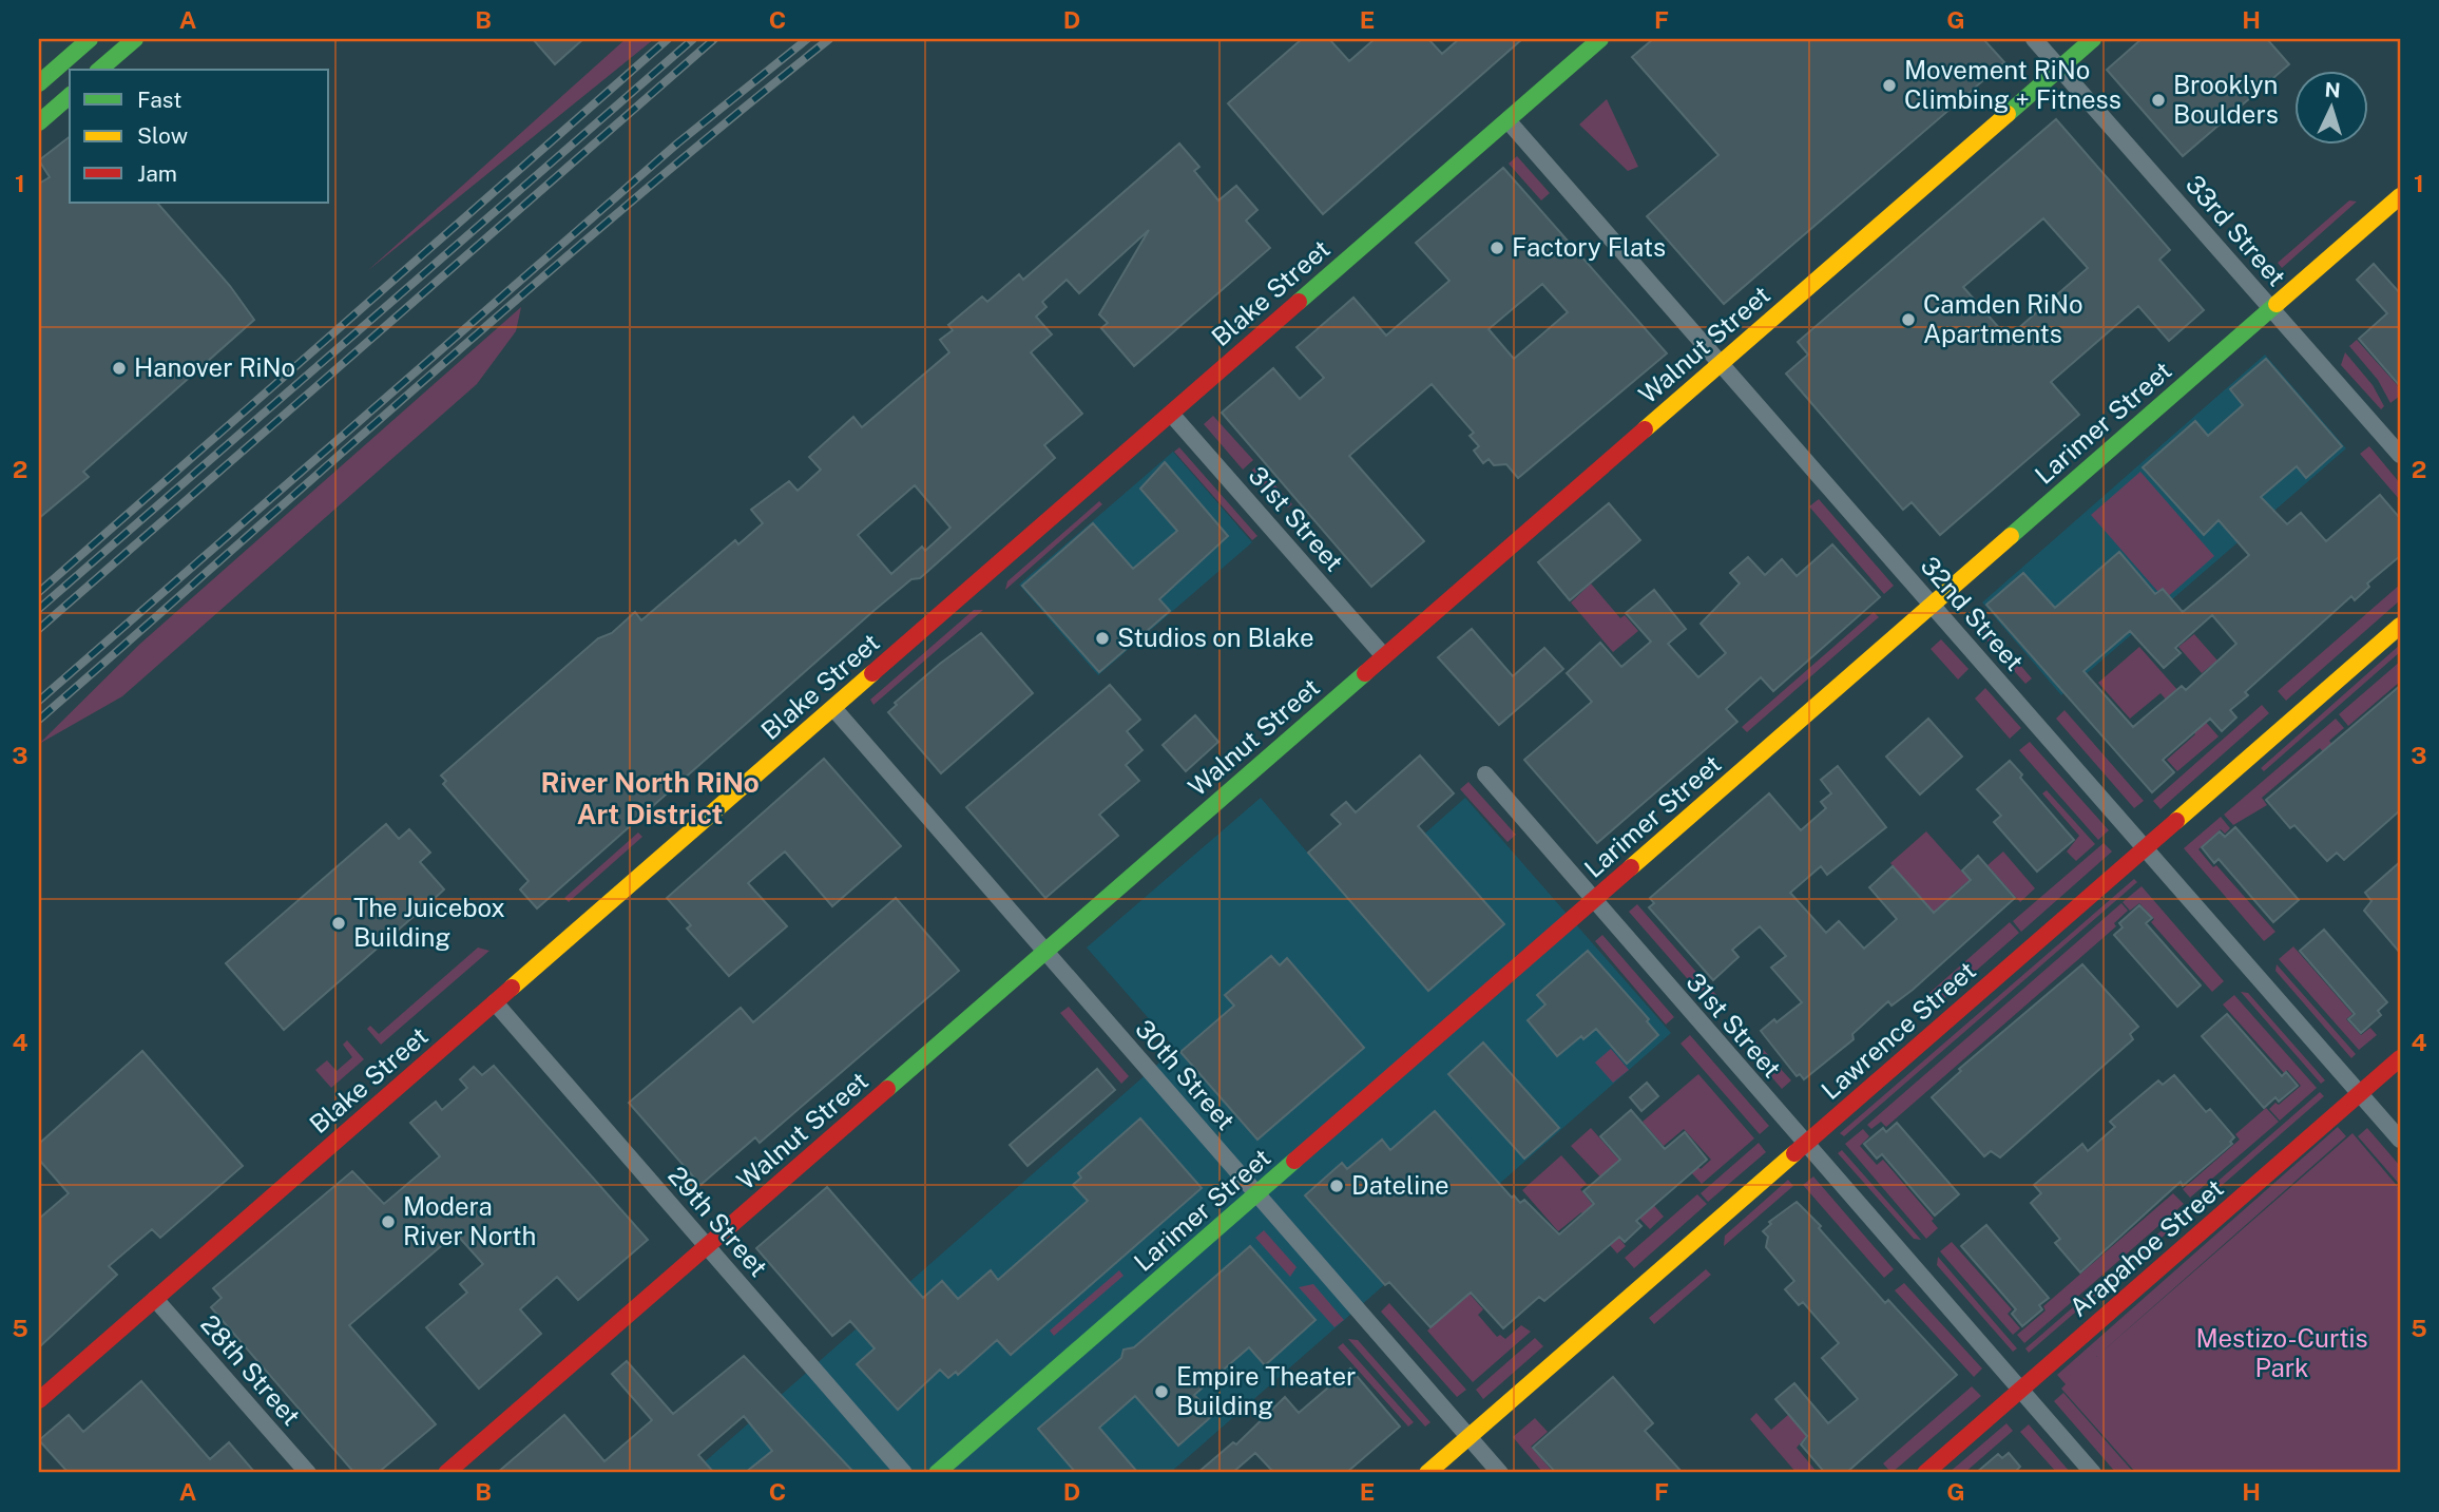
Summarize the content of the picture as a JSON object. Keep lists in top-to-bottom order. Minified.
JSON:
{"streets":{"street":["33rd Street","Blake Street","Walnut Street","Larimer Street","31st Street","32nd Street","Lawrence Street","30th Street","29th Street","Arapahoe Street","28th Street"]},"crossings":[["33rd Street","Walnut Street"],["33rd Street","Larimer Street"],["Blake Street","31st Street"],["Blake Street","32nd Street"],["Blake Street","30th Street"],["Blake Street","29th Street"],["Blake Street","28th Street"],["Walnut Street","31st Street"],["Walnut Street","32nd Street"],["Walnut Street","30th Street"],["Walnut Street","29th Street"],["Larimer Street","31st Street"],["Larimer Street","32nd Street"],["Larimer Street","30th Street"],["31st Street","Lawrence Street"],["31st Street","Arapahoe Street"],["32nd Street","Lawrence Street"],["32nd Street","Arapahoe Street"],["Lawrence Street","30th Street"]],"districts":["River North RiNo Art District"],"parks":["Mestizo-Curtis Park"],"places":["Movement RiNo Climbing + Fitness","Brooklyn Boulders","Factory Flats","Camden RiNo Apartments","Hanover RiNo","Studios on Blake","The Juicebox Building","Dateline","Modera River North","Empire Theater Building"],"legend":["Fast","Slow","Jam"],"north":"top","grid":{"columns":["A","B","C","D","E","F","G","H"],"rows":["1","2","3","4","5"]}}
